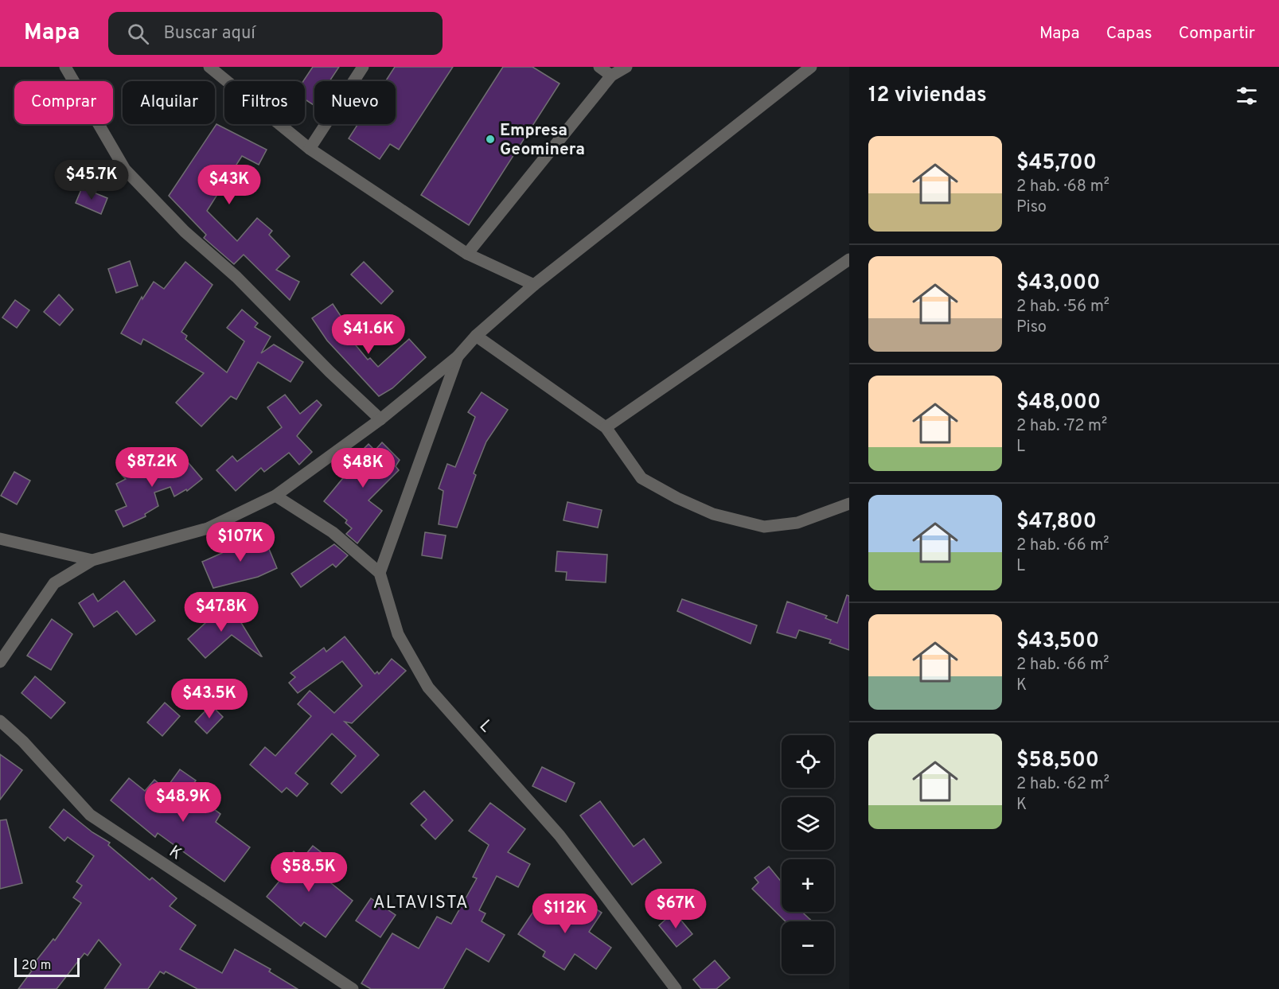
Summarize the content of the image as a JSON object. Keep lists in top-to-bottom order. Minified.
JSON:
{"streets":{"street":["L","K"]},"districts":["ALTAVISTA"],"places":["Empresa Geominera"],"scale_bar":"20 m","page":{"header":"Mapa","search":"Buscar aquí","nav":["Mapa","Capas","Compartir"],"heading":"12 viviendas","chip":["Comprar","Alquilar","Filtros","Nuevo"],"list":[{"name":"$45,700","note":"2 hab. · 68 m² · Piso"},{"name":"$43,000","note":"2 hab. · 56 m² · Piso"},{"name":"$48,000","note":"2 hab. · 72 m² · L"},{"name":"$47,800","note":"2 hab. · 66 m² · L"},{"name":"$43,500","note":"2 hab. · 66 m² · K"},{"name":"$58,500","note":"2 hab. · 62 m² · K"}],"price":["$45.7K","$43K","$41.6K","$87.2K","$48K","$107K","$47.8K","$43.5K","$48.9K","$58.5K","$67K","$112K"],"map_buttons":["+","−"],"scale":"20 m"}}
